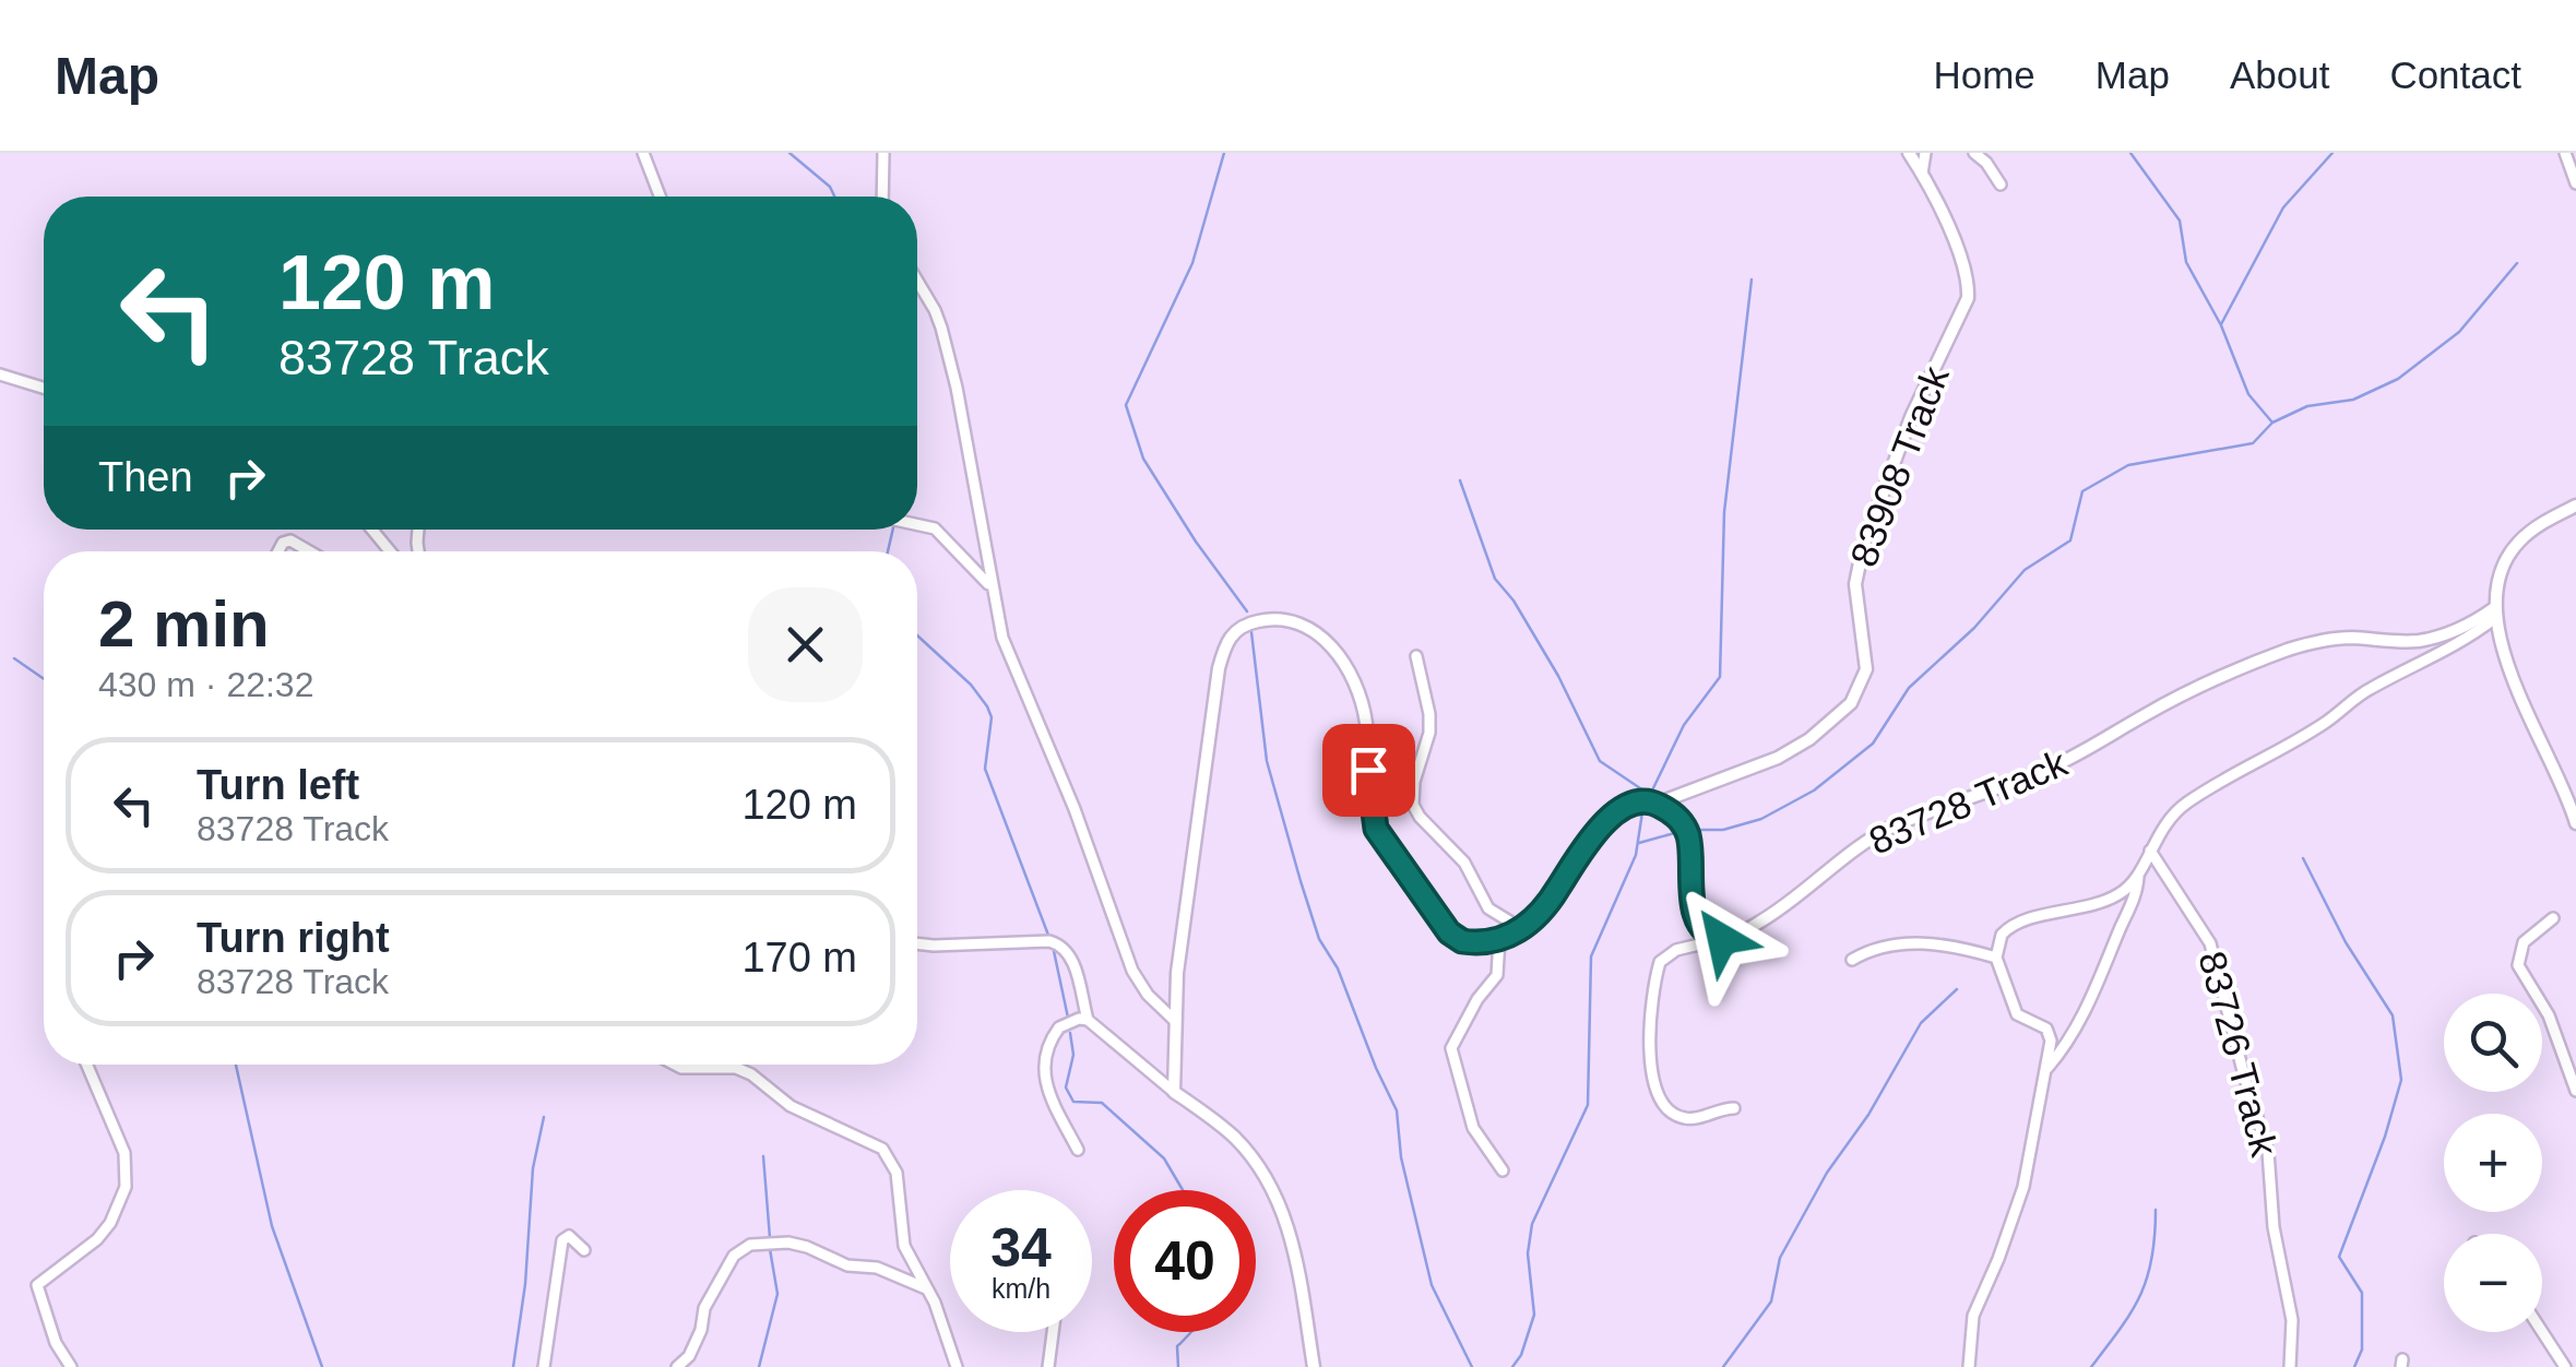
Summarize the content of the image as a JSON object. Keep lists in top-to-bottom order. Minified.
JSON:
{"streets":{"street":["83908 Track","83728 Track","83726 Track"]},"page":{"header":"Map","nav":["Home","Map","About","Contact"],"turn":["120 m","83728 Track"],"then":"Then","heading":["2 min","430 m · 22:32"],"list":[{"name":"Turn left","note":"83728 Track","value":"120 m"},{"name":"Turn right","note":"83728 Track","value":"170 m"}],"map_buttons":["+","−"],"speed":"34 km/h","limit":"40"}}
